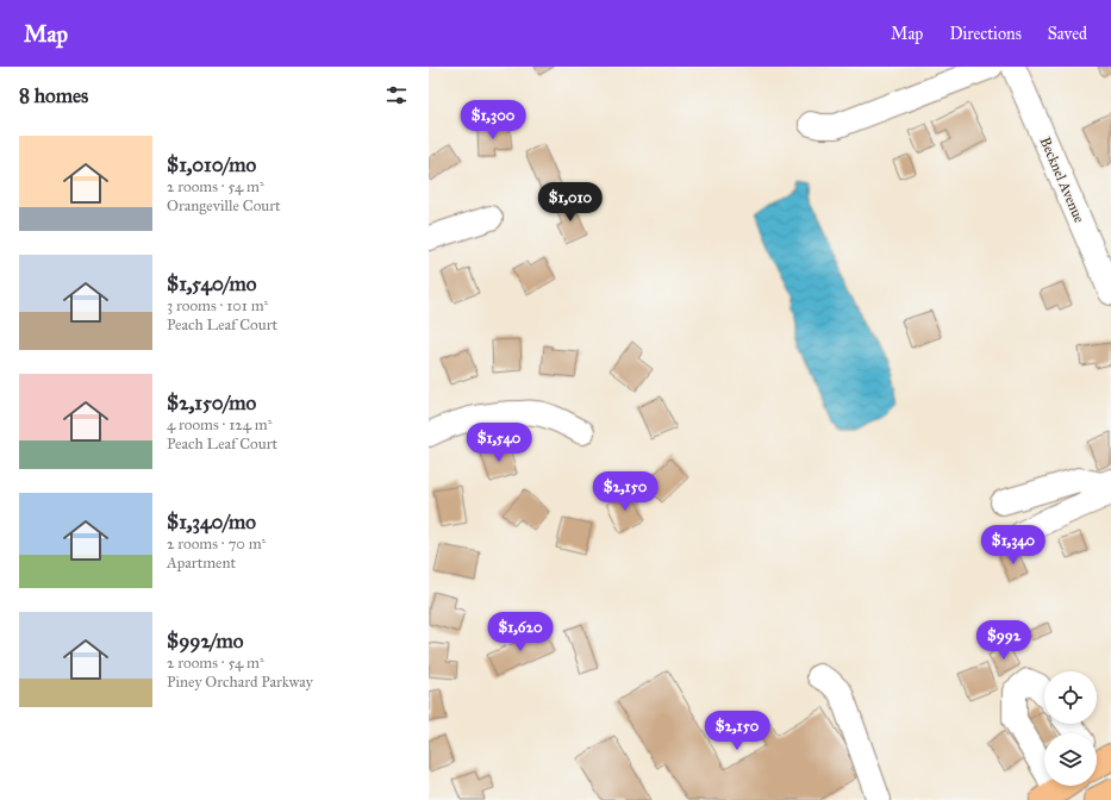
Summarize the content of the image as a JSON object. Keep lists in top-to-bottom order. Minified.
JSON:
{"streets":{"street":["Becknel Avenue"]},"page":{"header":"Map","nav":["Map","Directions","Saved"],"heading":"8 homes","price":["$1,300","$1,010","$1,540","$2,150","$1,340","$1,620","$992","$2,150"],"list":[{"name":"$1,010/mo","note":"2 rooms · 54 m² · Orangeville Court"},{"name":"$1,540/mo","note":"3 rooms · 101 m² · Peach Leaf Court"},{"name":"$2,150/mo","note":"4 rooms · 124 m² · Peach Leaf Court"},{"name":"$1,340/mo","note":"2 rooms · 70 m² · Apartment"},{"name":"$992/mo","note":"2 rooms · 54 m² · Piney Orchard Parkway"}]}}
